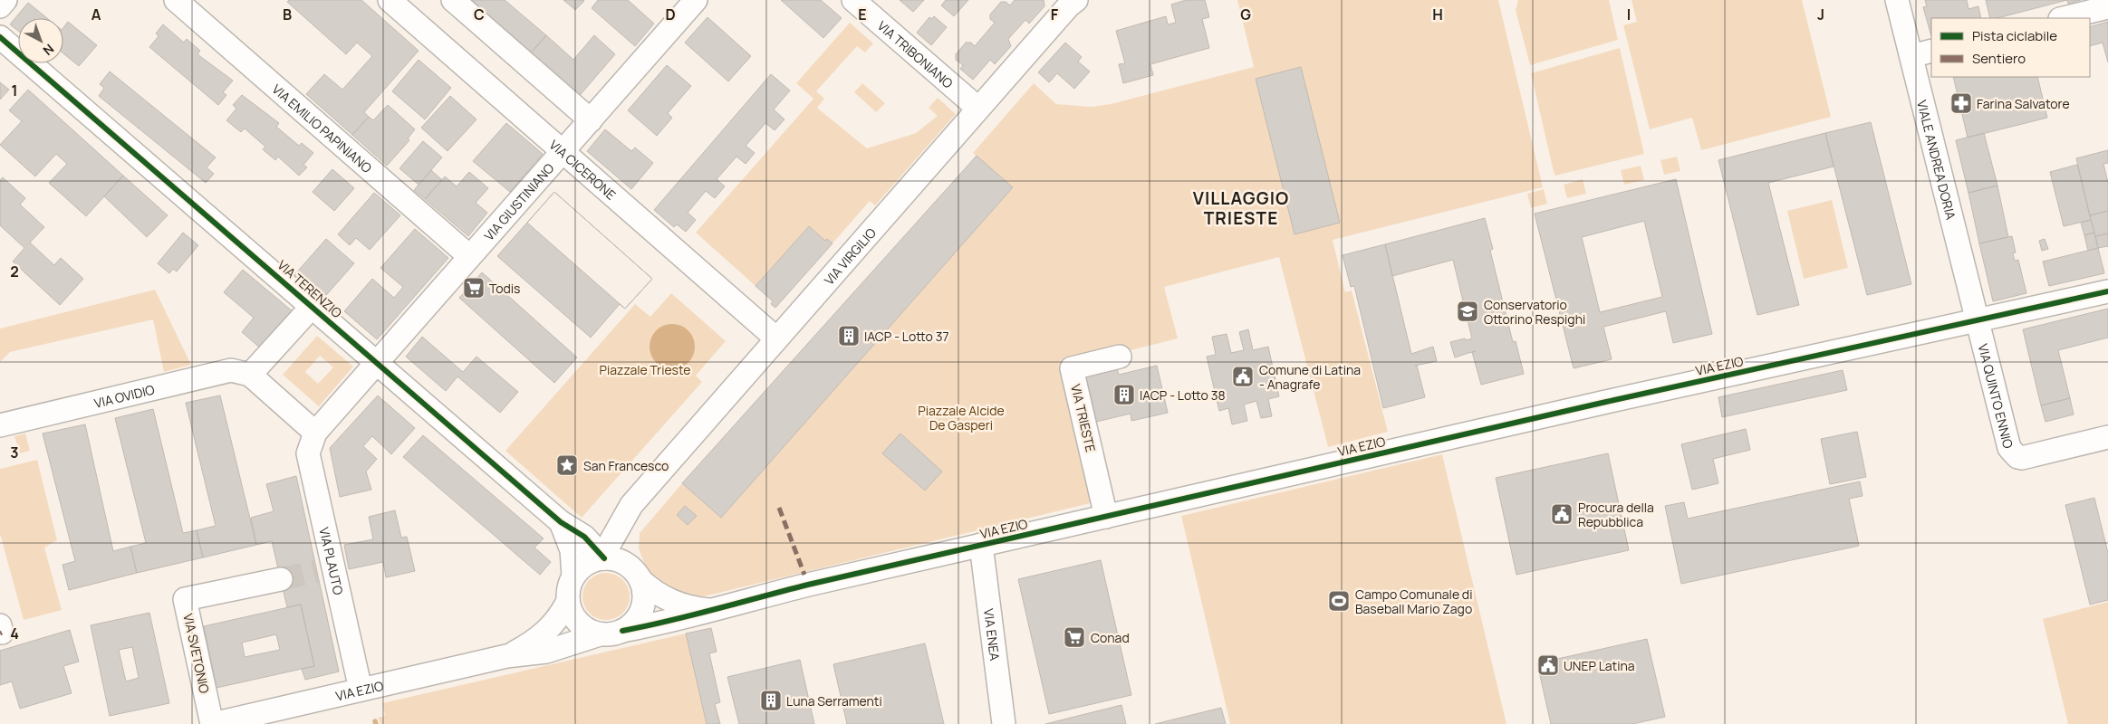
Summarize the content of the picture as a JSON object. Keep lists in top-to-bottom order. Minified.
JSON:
{"streets":{"street":["VIA TRIBONIANO","VIA EMILIO PAPINIANO","VIALE ANDREA DORIA","VIA CICERONE","VIA GIUSTINIANO","VIA VIRGILIO","VIA TERENZIO","VIA EZIO","VIA OVIDIO","VIA QUINTO ENNIO","VIA TRIESTE","VIA PLAUTO","VIA ENEA","VIA SVETONIO"]},"crossings":[["VIA TRIBONIANO","VIA VIRGILIO"],["VIA EMILIO PAPINIANO","VIA GIUSTINIANO"],["VIALE ANDREA DORIA","VIA EZIO"],["VIALE ANDREA DORIA","VIA QUINTO ENNIO"],["VIA CICERONE","VIA GIUSTINIANO"],["VIA CICERONE","VIA VIRGILIO"],["VIA GIUSTINIANO","VIA TERENZIO"],["VIA GIUSTINIANO","VIA PLAUTO"],["VIA VIRGILIO","VIA TERENZIO"],["VIA VIRGILIO","VIA EZIO"],["VIA TERENZIO","VIA EZIO"],["VIA EZIO","VIA QUINTO ENNIO"],["VIA EZIO","VIA TRIESTE"],["VIA EZIO","VIA PLAUTO"],["VIA EZIO","VIA ENEA"],["VIA EZIO","VIA SVETONIO"]],"districts":["VILLAGGIO TRIESTE"],"parks":["Piazzale Trieste","Piazzale Alcide De Gasperi"],"places":{"pharmacy":["Farina Salvatore"],"supermarket":["Todis","Conad"],"school or university":["Conservatorio Ottorino Respighi"],"building":["IACP - Lotto 37","IACP - Lotto 38","Luna Serramenti"],"public building":["Comune di Latina - Anagrafe","Procura della Repubblica","UNEP Latina"],"place":["San Francesco"],"sports":["Campo Comunale di Baseball Mario Zago"]},"legend":["Pista ciclabile","Sentiero"],"north":"bottom right","grid":{"columns":["A","B","C","D","E","F","G","H","I","J"],"rows":["1","2","3","4"]}}
